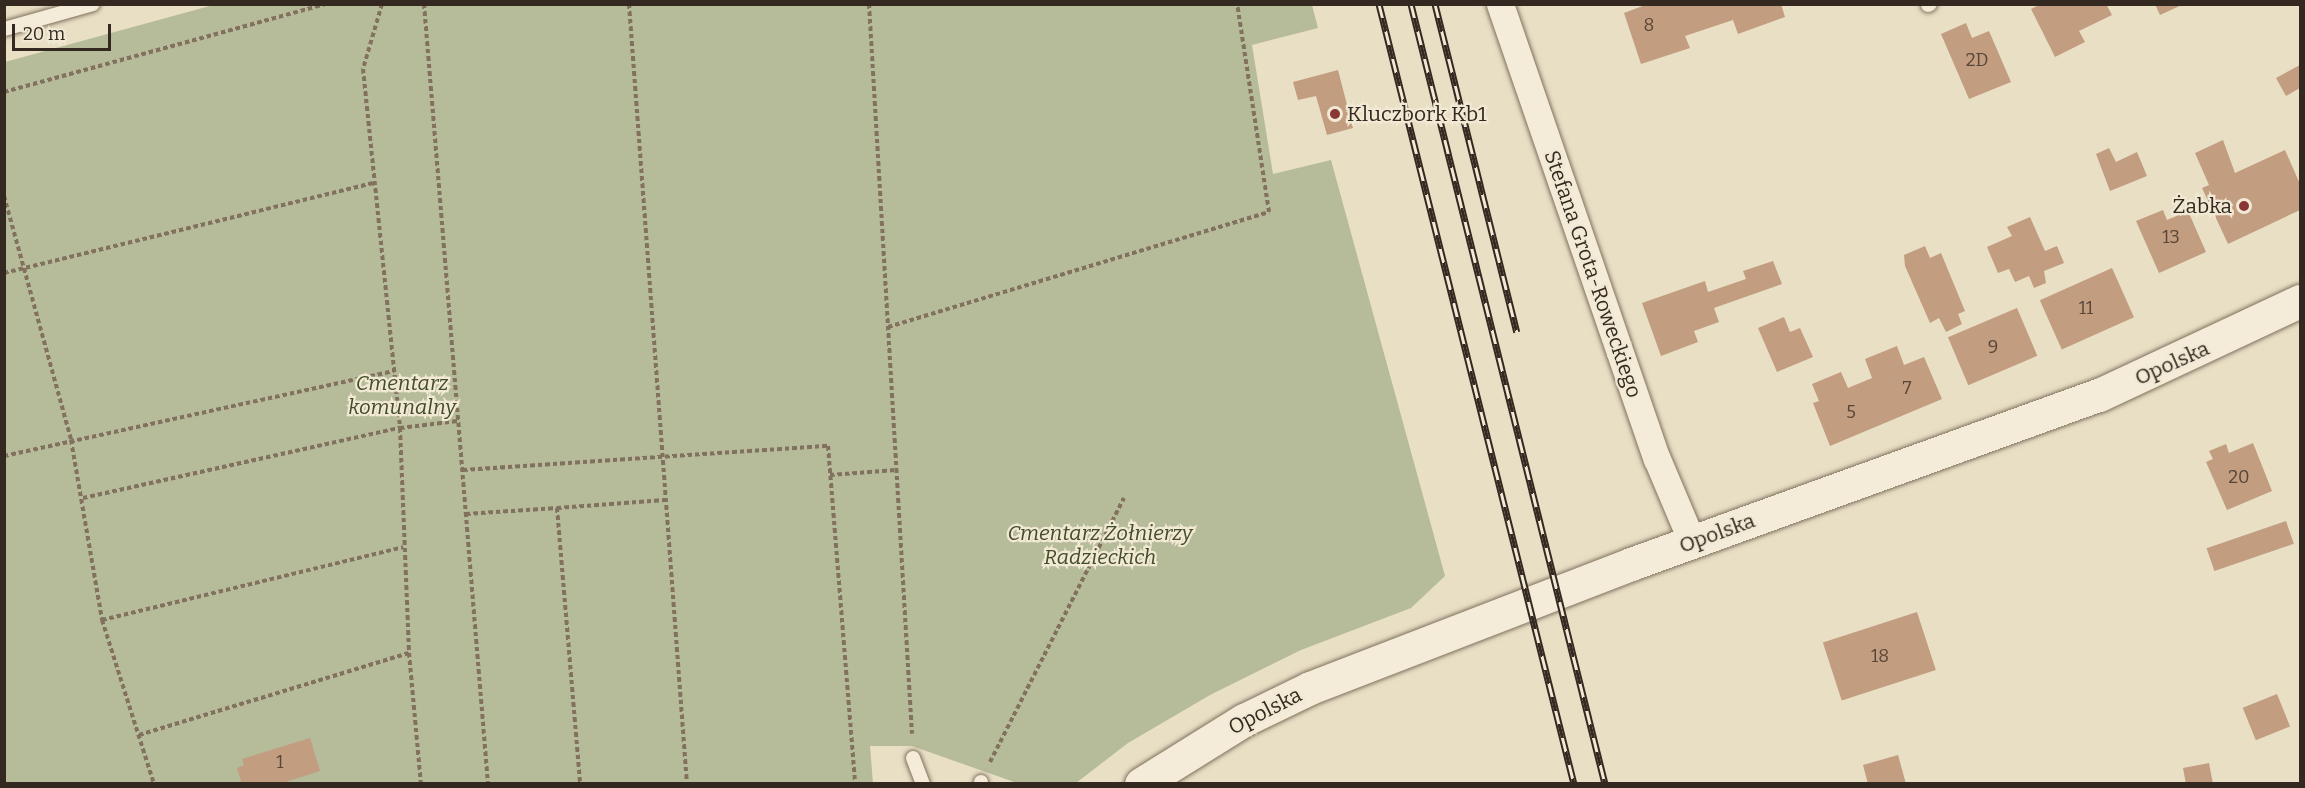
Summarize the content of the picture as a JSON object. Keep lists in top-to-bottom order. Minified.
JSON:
{"streets":{"main road":["Opolska"],"street":["Stefana Grota-Roweckiego"]},"crossings":[["Stefana Grota-Roweckiego","Opolska"]],"parks":["Cmentarz komunalny","Cmentarz Żołnierzy Radzieckich"],"places":["Kluczbork Kb1","Żabka"],"house_numbers":["8","2D","13","11","9","7","5","20","18","1"],"scale_bar":"20 m"}
